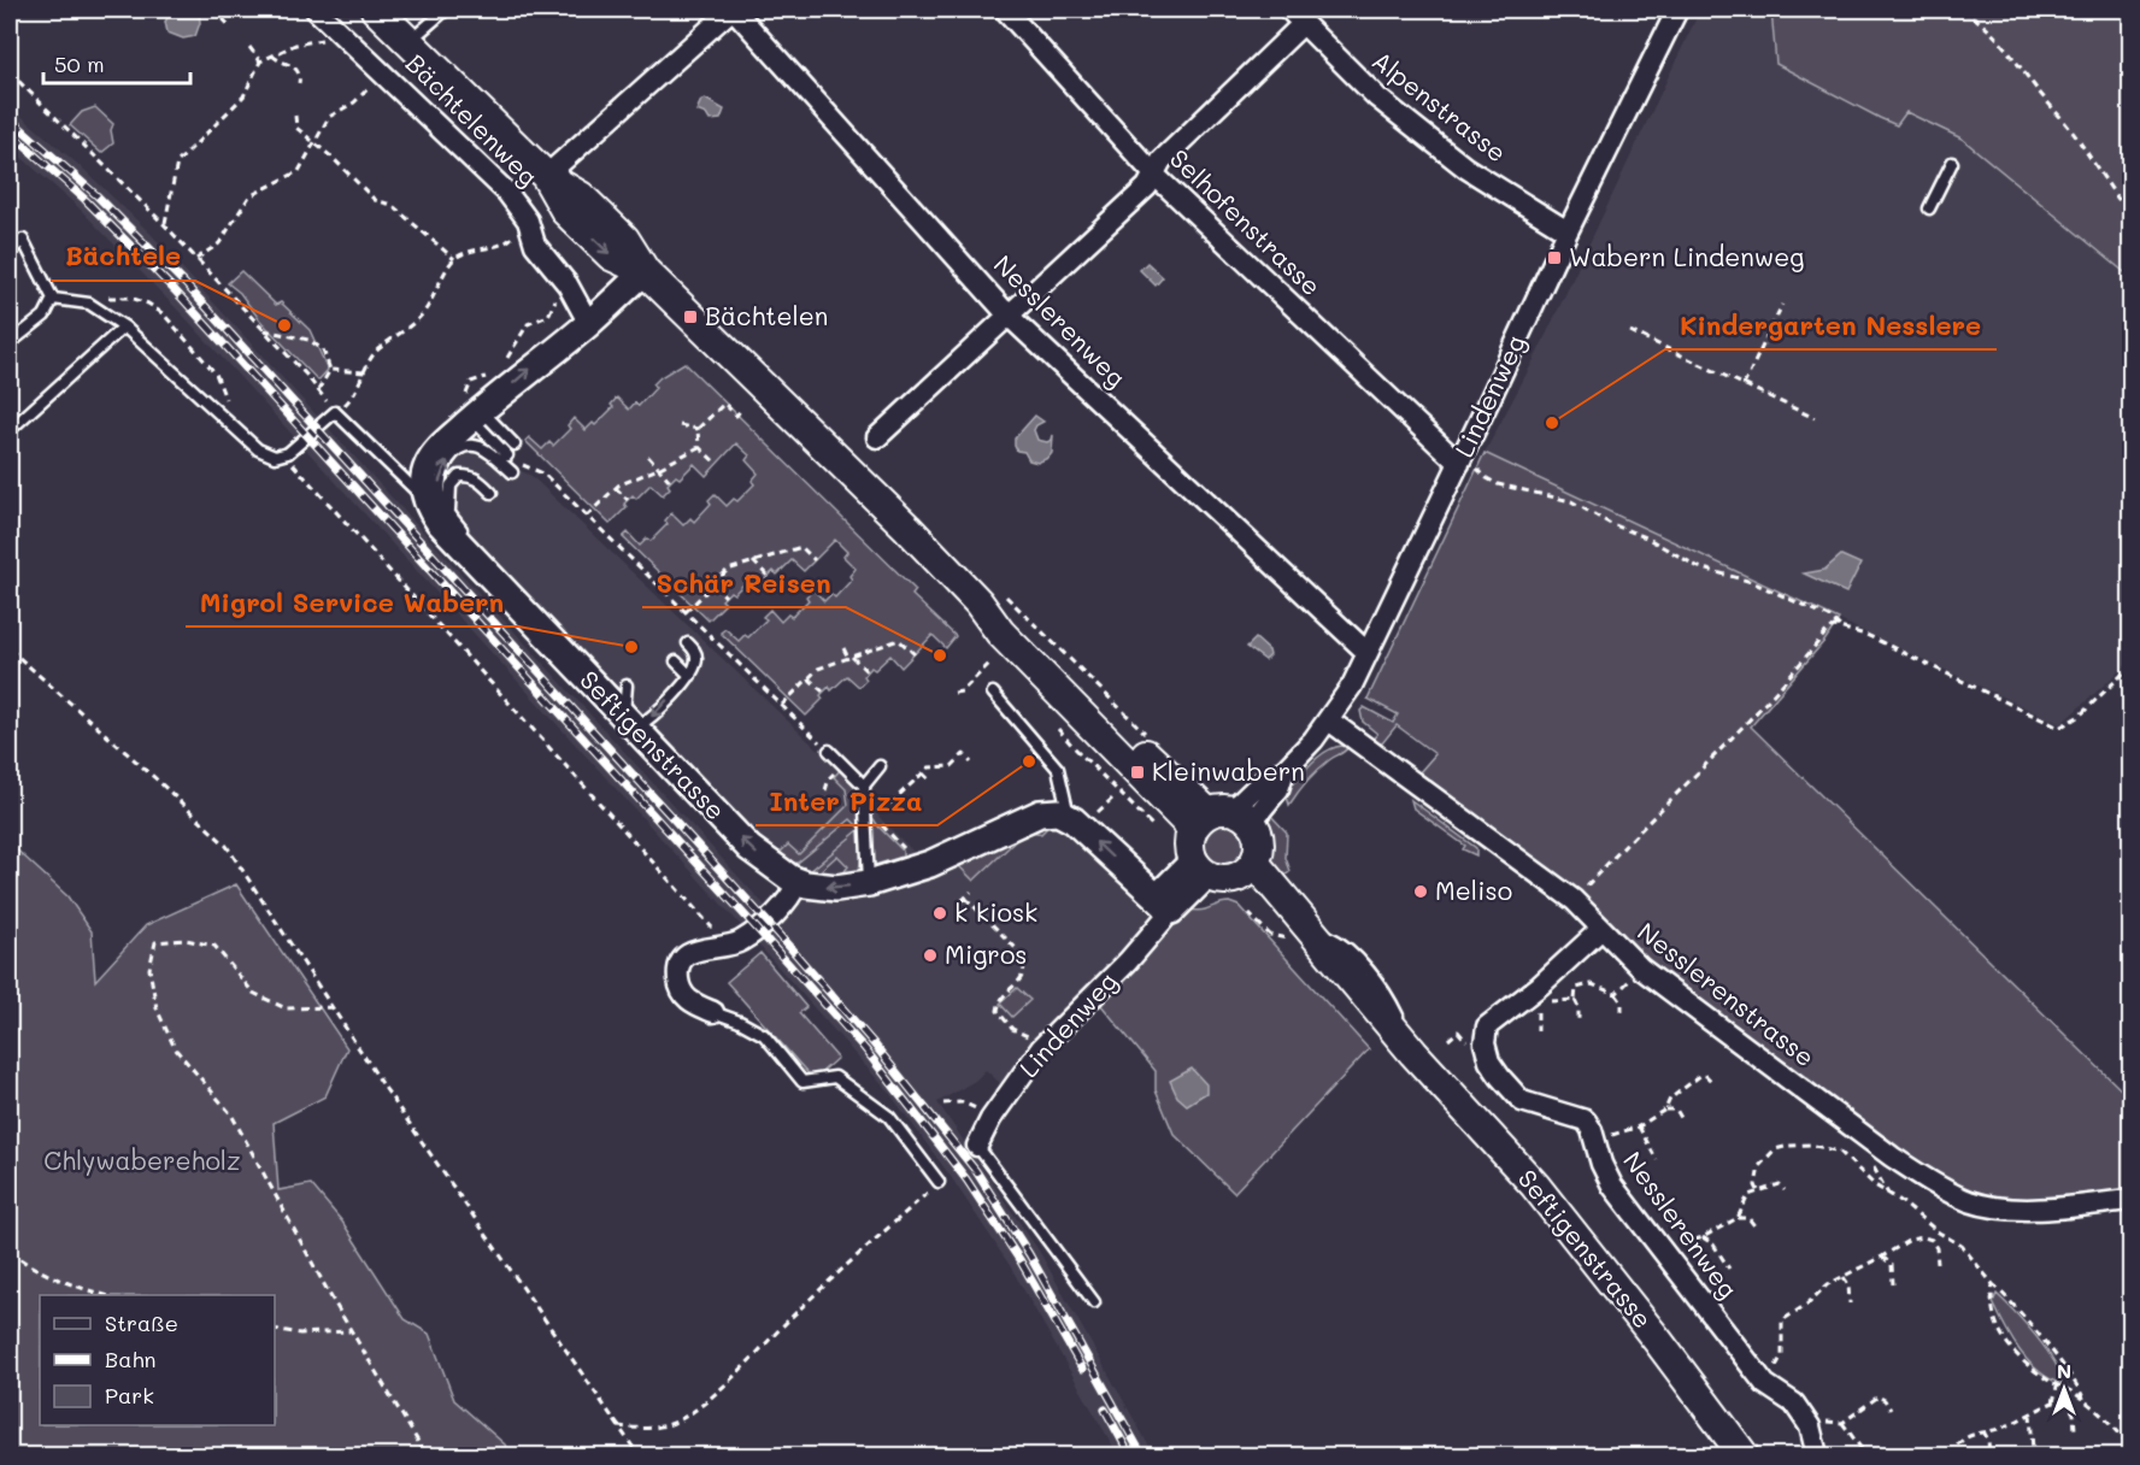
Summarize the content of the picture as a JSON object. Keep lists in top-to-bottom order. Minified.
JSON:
{"streets":{"main road":["Seftigenstrasse"],"street":["Alpenstrasse","Bächtelenweg","Selhofenstrasse","Nesslerenweg","Lindenweg","Nesslerenstrasse"]},"crossings":[["Alpenstrasse","Lindenweg"],["Selhofenstrasse","Lindenweg"],["Nesslerenweg","Lindenweg"],["Nesslerenweg","Nesslerenstrasse"],["Lindenweg","Seftigenstrasse"],["Lindenweg","Nesslerenstrasse"]],"parks":["Chlywabereholz"],"places":{"transit":["Wabern Lindenweg","Bächtelen","Kleinwabern"],"other":["Bächtele","Kindergarten Nesslere","Migrol Service Wabern","Schär Reisen","Inter Pizza","Meliso","k kiosk","Migros"]},"legend":["Straße","Bahn","Park"],"scale_bar":"50 m","north":"top"}
